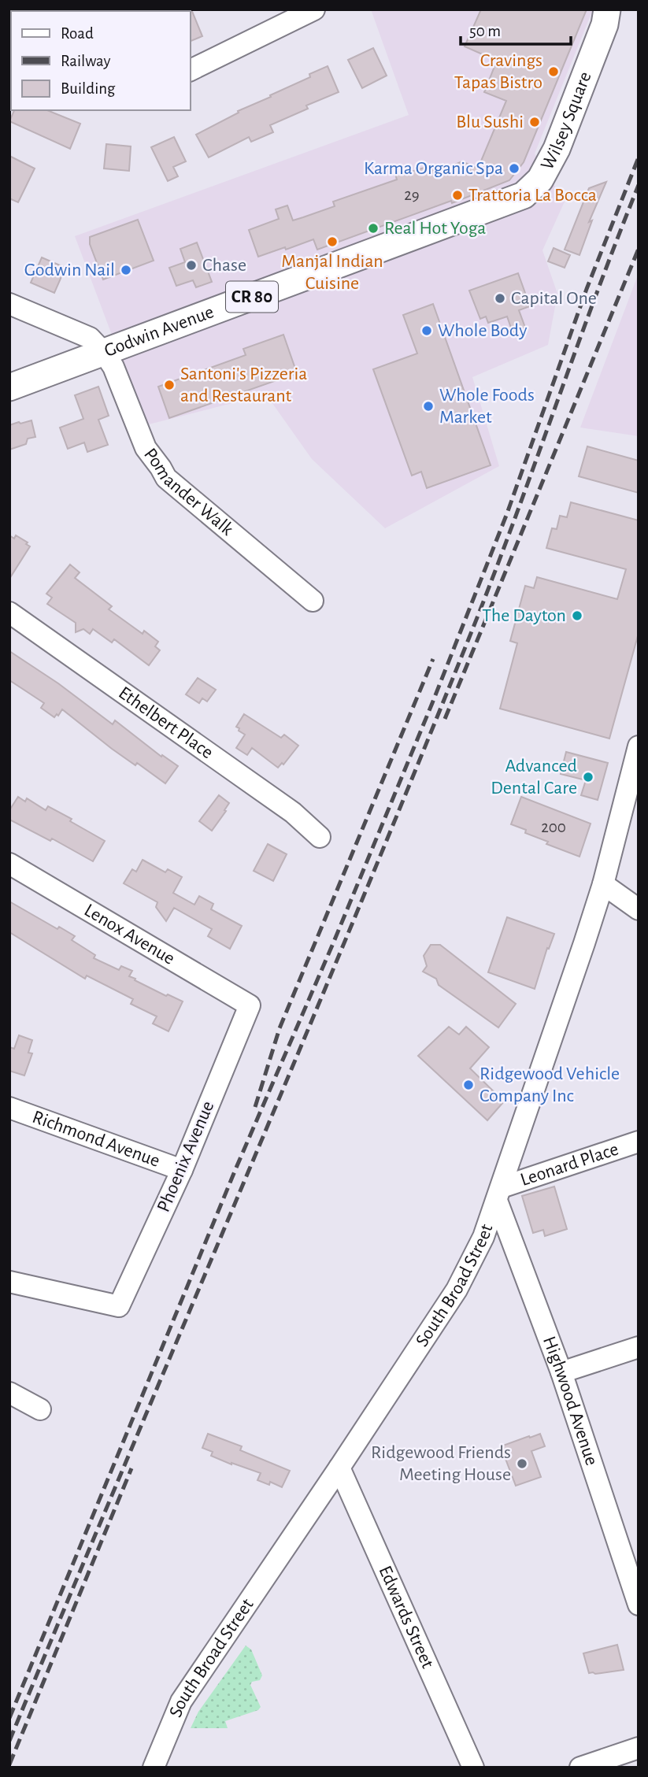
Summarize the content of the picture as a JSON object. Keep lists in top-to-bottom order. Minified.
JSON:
{"streets":{"main road":["Wilsey Square","CR 80","Godwin Avenue"],"street":["Pomander Walk","Ethelbert Place","Lenox Avenue","Richmond Avenue","Phoenix Avenue","Leonard Place","South Broad Street","Highwood Avenue","Edwards Street"]},"crossings":[["Wilsey Square","Godwin Avenue"],["Godwin Avenue","Pomander Walk"],["Lenox Avenue","Phoenix Avenue"],["Richmond Avenue","Phoenix Avenue"],["Leonard Place","South Broad Street"],["Leonard Place","Highwood Avenue"],["South Broad Street","Highwood Avenue"],["South Broad Street","Edwards Street"]],"places":["Cravings Tapas Bistro","Blu Sushi","Karma Organic Spa","Trattoria La Bocca","Real Hot Yoga","Manjal Indian Cuisine","Chase","Godwin Nail","Capital One","Whole Body","Santoni's Pizzeria and Restaurant","Whole Foods Market","The Dayton","Advanced Dental Care","Ridgewood Vehicle Company Inc","Ridgewood Friends Meeting House"],"house_numbers":["29","200"],"legend":["Road","Railway","Building"],"scale_bar":"50 m"}
